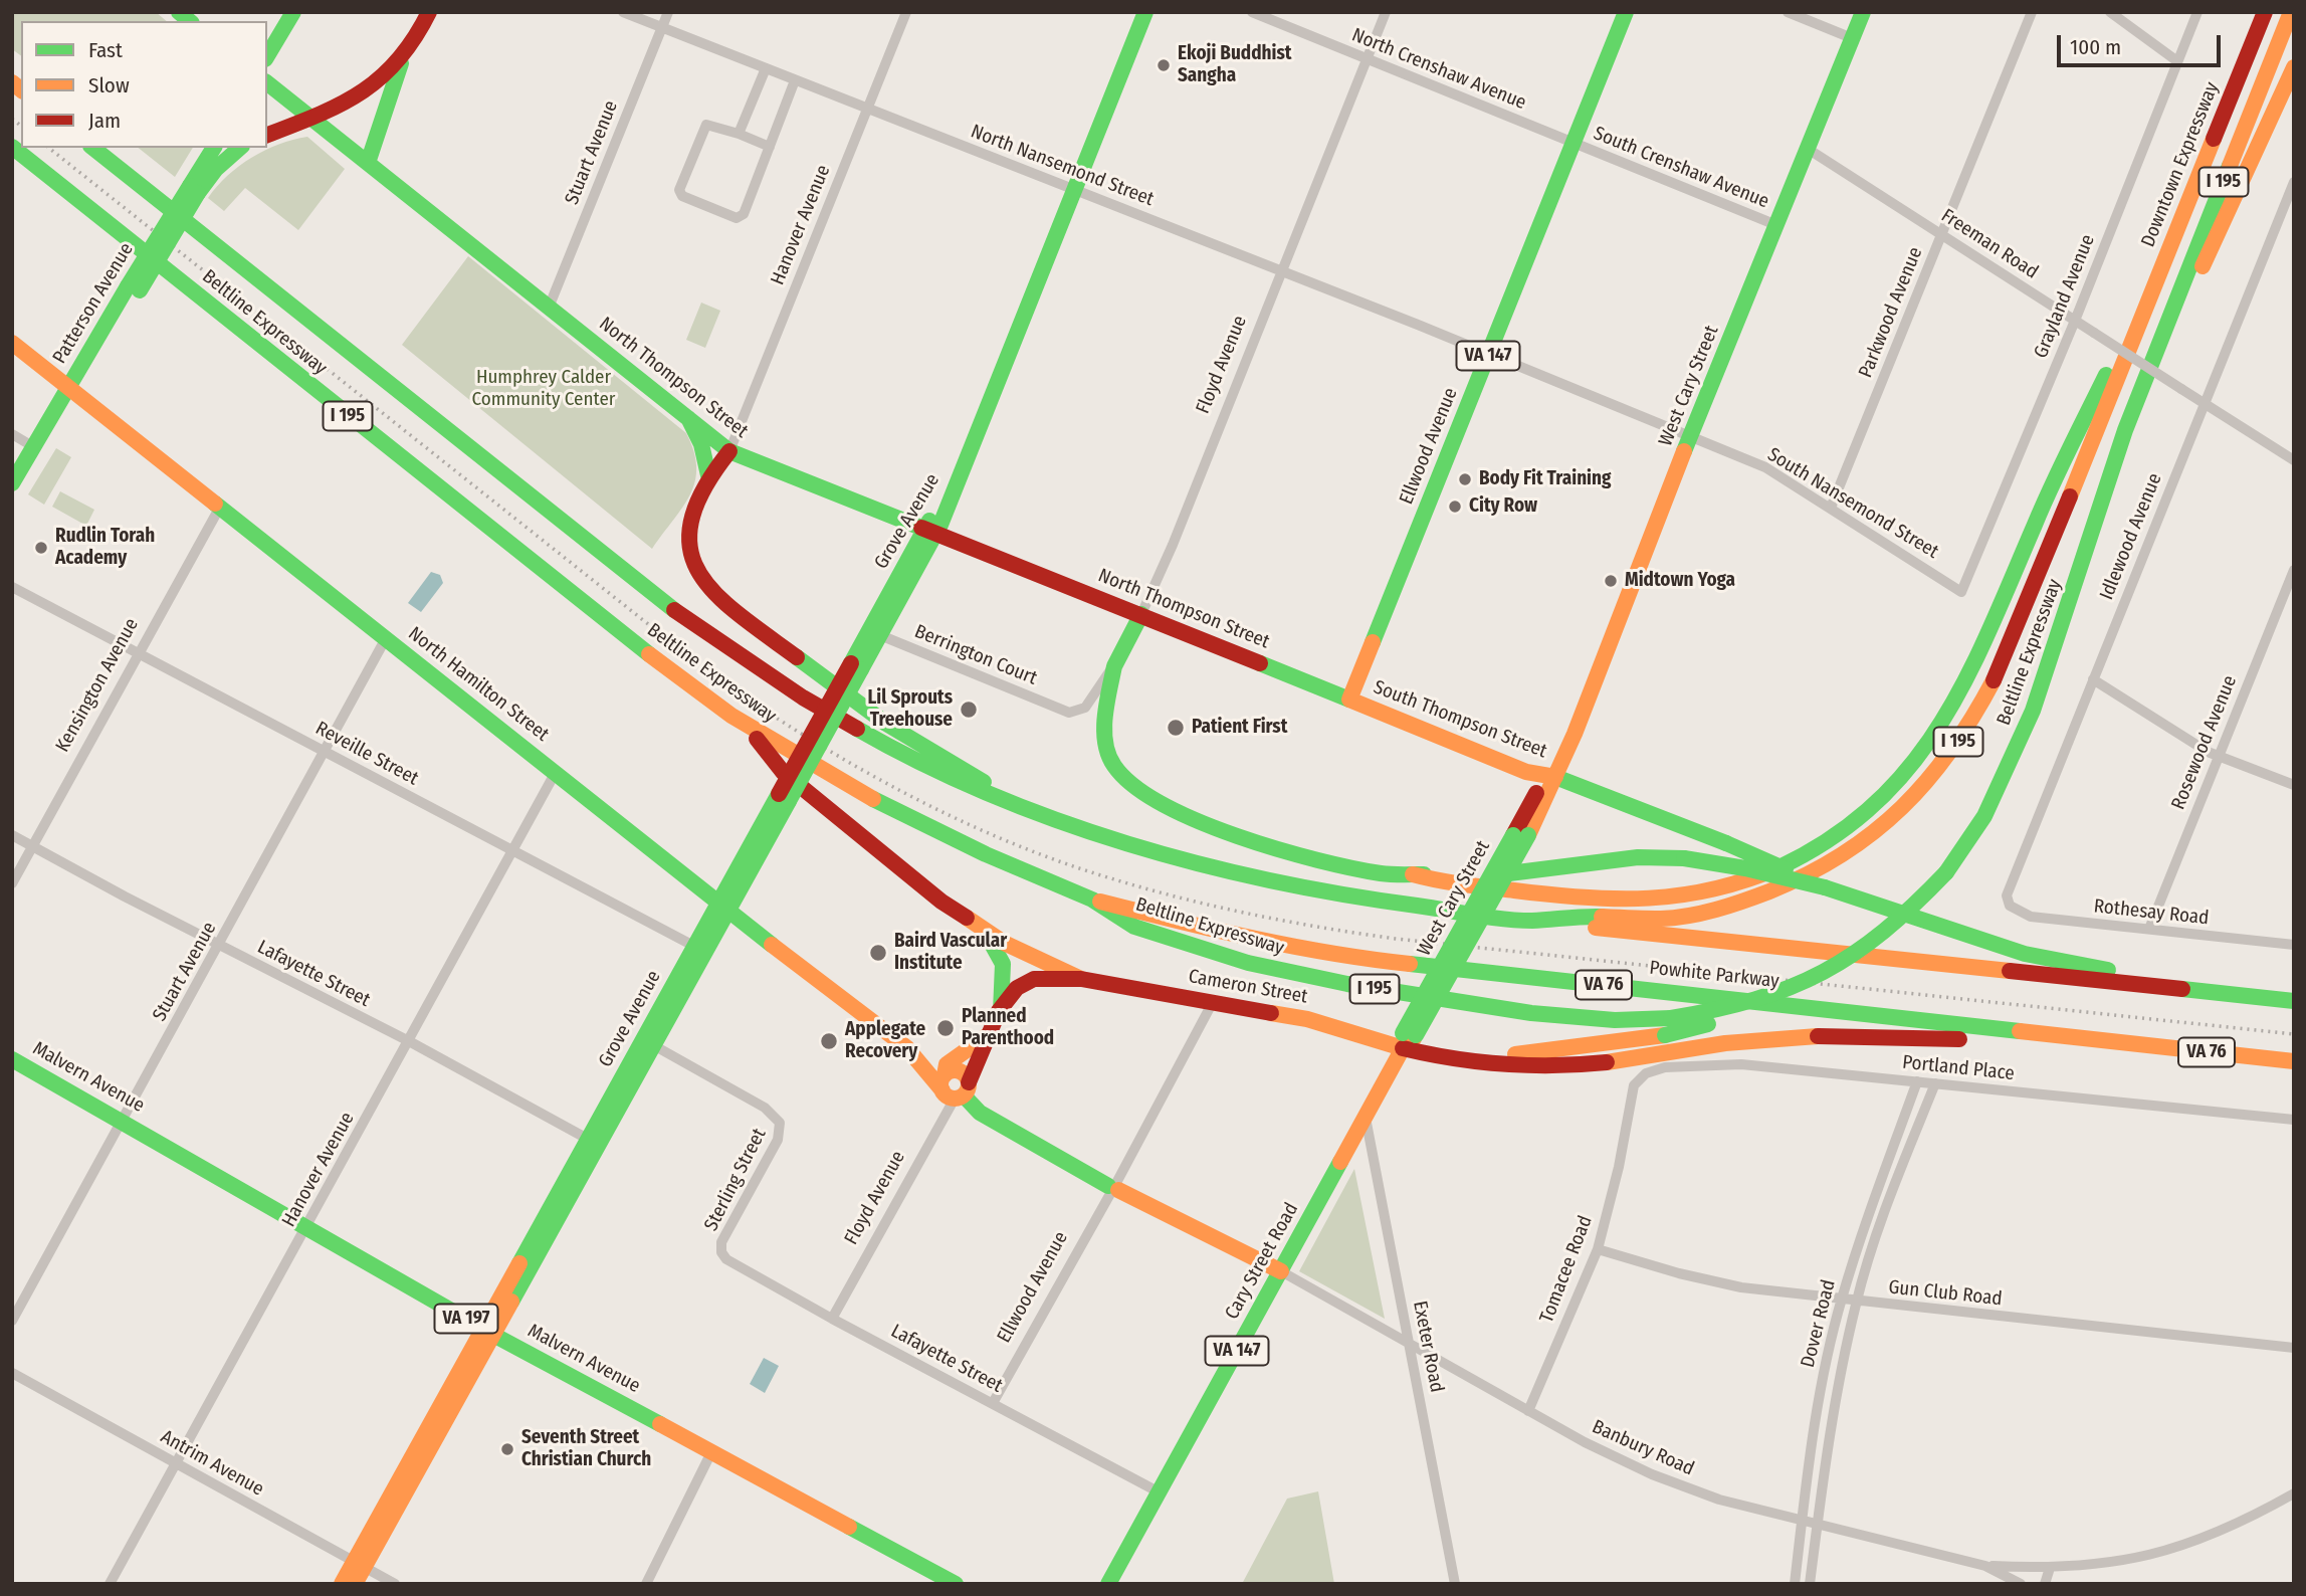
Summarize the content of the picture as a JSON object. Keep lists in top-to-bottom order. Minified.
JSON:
{"streets":{"main road":["Downtown Expressway","I 195","Patterson Avenue","Beltline Expressway","VA 147","Floyd Avenue","North Thompson Street","West Cary Street","Ellwood Avenue","Grove Avenue","North Hamilton Street","South Thompson Street","Powhite Parkway","VA 76","Cameron Street","Malvern Avenue","Cary Street Road","VA 197"],"street":["North Crenshaw Avenue","Stuart Avenue","North Nansemond Street","South Crenshaw Avenue","Hanover Avenue","Freeman Road","Grayland Avenue","Parkwood Avenue","South Nansemond Street","Idlewood Avenue","Berrington Court","Kensington Avenue","Rosewood Avenue","Reveille Street","Rothesay Road","Lafayette Street","Portland Place","Sterling Street","Tomacee Road","Gun Club Road","Dover Road","Exeter Road","Banbury Road","Antrim Avenue"]},"crossings":[["North Crenshaw Avenue","South Crenshaw Avenue"],["North Crenshaw Avenue","Floyd Avenue"],["North Crenshaw Avenue","Ellwood Avenue"],["Stuart Avenue","North Nansemond Street"],["Stuart Avenue","North Thompson Street"],["Stuart Avenue","North Hamilton Street"],["Stuart Avenue","Reveille Street"],["Stuart Avenue","Lafayette Street"],["Stuart Avenue","Malvern Avenue"],["Downtown Expressway","Beltline Expressway"],["North Nansemond Street","Hanover Avenue"],["North Nansemond Street","Floyd Avenue"],["North Nansemond Street","Ellwood Avenue"],["North Nansemond Street","South Nansemond Street"],["North Nansemond Street","Grove Avenue"],["South Crenshaw Avenue","West Cary Street"],["South Crenshaw Avenue","Ellwood Avenue"],["I 195","Beltline Expressway"],["Hanover Avenue","North Thompson Street"],["Hanover Avenue","North Hamilton Street"],["Hanover Avenue","Reveille Street"],["Hanover Avenue","Lafayette Street"],["Hanover Avenue","Malvern Avenue"],["Hanover Avenue","Antrim Avenue"],["Freeman Road","Grayland Avenue"],["Freeman Road","Parkwood Avenue"],["Freeman Road","West Cary Street"],["Freeman Road","Idlewood Avenue"],["Grayland Avenue","South Nansemond Street"],["Patterson Avenue","North Hamilton Street"],["Parkwood Avenue","South Nansemond Street"],["Beltline Expressway","Powhite Parkway"],["Floyd Avenue","North Thompson Street"],["Floyd Avenue","Berrington Court"],["Floyd Avenue","North Hamilton Street"],["Floyd Avenue","Lafayette Street"],["Floyd Avenue","Cameron Street"],["North Thompson Street","Ellwood Avenue"],["North Thompson Street","Grove Avenue"],["North Thompson Street","South Thompson Street"],["West Cary Street","South Nansemond Street"],["West Cary Street","South Thompson Street"],["West Cary Street","Cameron Street"],["West Cary Street","Cary Street Road"],["Ellwood Avenue","South Nansemond Street"],["Ellwood Avenue","North Hamilton Street"],["Ellwood Avenue","South Thompson Street"],["Ellwood Avenue","Lafayette Street"],["Ellwood Avenue","Cameron Street"],["Grove Avenue","Berrington Court"],["Grove Avenue","North Hamilton Street"],["Grove Avenue","Reveille Street"],["Grove Avenue","Lafayette Street"],["Grove Avenue","Malvern Avenue"],["Grove Avenue","Sterling Street"],["Grove Avenue","Antrim Avenue"],["Idlewood Avenue","Rothesay Road"],["North Hamilton Street","Kensington Avenue"],["North Hamilton Street","Cary Street Road"],["North Hamilton Street","Banbury Road"],["Kensington Avenue","Reveille Street"],["Kensington Avenue","Lafayette Street"],["Rosewood Avenue","Rothesay Road"],["Lafayette Street","Sterling Street"],["Lafayette Street","Cary Street Road"],["Cameron Street","Cary Street Road"],["Portland Place","Tomacee Road"],["Portland Place","Dover Road"],["Cary Street Road","Exeter Road"],["Cary Street Road","Banbury Road"],["Tomacee Road","Gun Club Road"],["Tomacee Road","Banbury Road"],["Gun Club Road","Dover Road"],["Dover Road","Banbury Road"],["Exeter Road","Banbury Road"]],"parks":["Humphrey Calder Community Center"],"places":["Ekoji Buddhist Sangha","Body Fit Training","City Row","Rudlin Torah Academy","Midtown Yoga","Lil Sprouts Treehouse","Patient First","Baird Vascular Institute","Planned Parenthood","Applegate Recovery","Seventh Street Christian Church"],"legend":["Fast","Slow","Jam"],"scale_bar":"100 m"}
